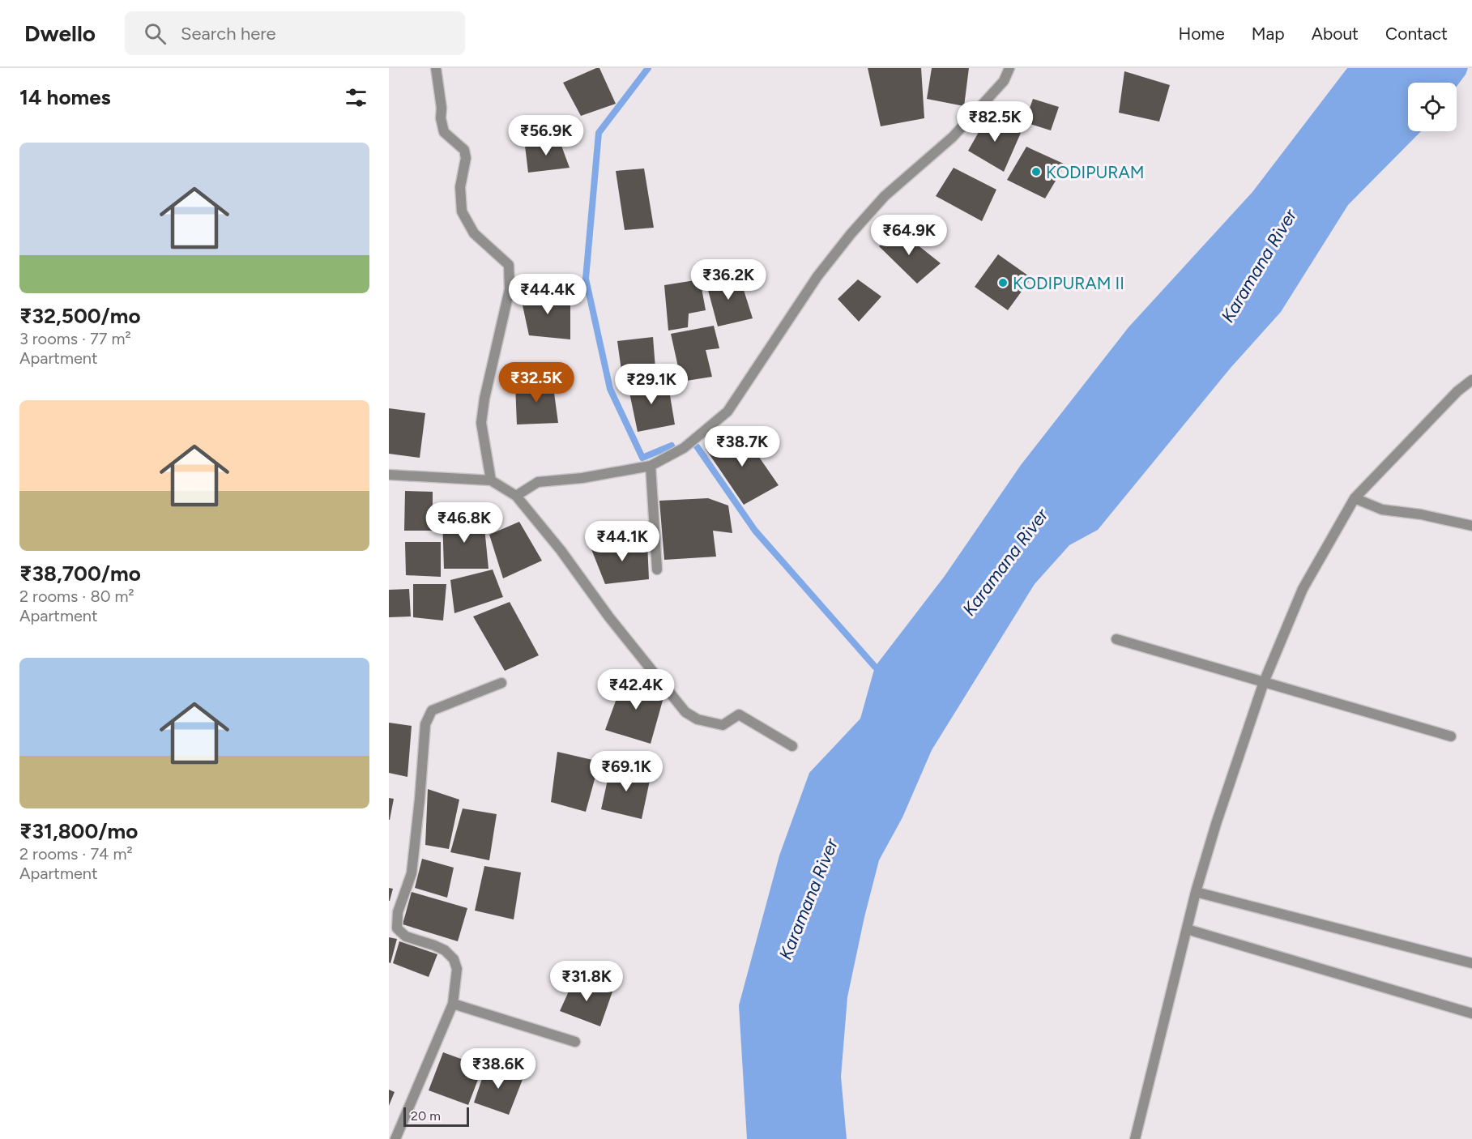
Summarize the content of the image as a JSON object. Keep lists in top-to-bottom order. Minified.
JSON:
{"water":["Karamana River"],"places":["KODIPURAM","KODIPURAM II"],"scale_bar":"20 m","page":{"header":"Dwello","search":"Search here","nav":["Home","Map","About","Contact"],"heading":"14 homes","price":["₹82.5K","₹56.9K","₹64.9K","₹36.2K","₹44.4K","₹32.5K","₹29.1K","₹38.7K","₹46.8K","₹44.1K","₹42.4K","₹69.1K","₹31.8K","₹38.6K"],"list":[{"name":"₹32,500/mo","note":"3 rooms · 77 m² · Apartment"},{"name":"₹38,700/mo","note":"2 rooms · 80 m² · Apartment"},{"name":"₹31,800/mo","note":"2 rooms · 74 m² · Apartment"}],"scale":"20 m"}}
